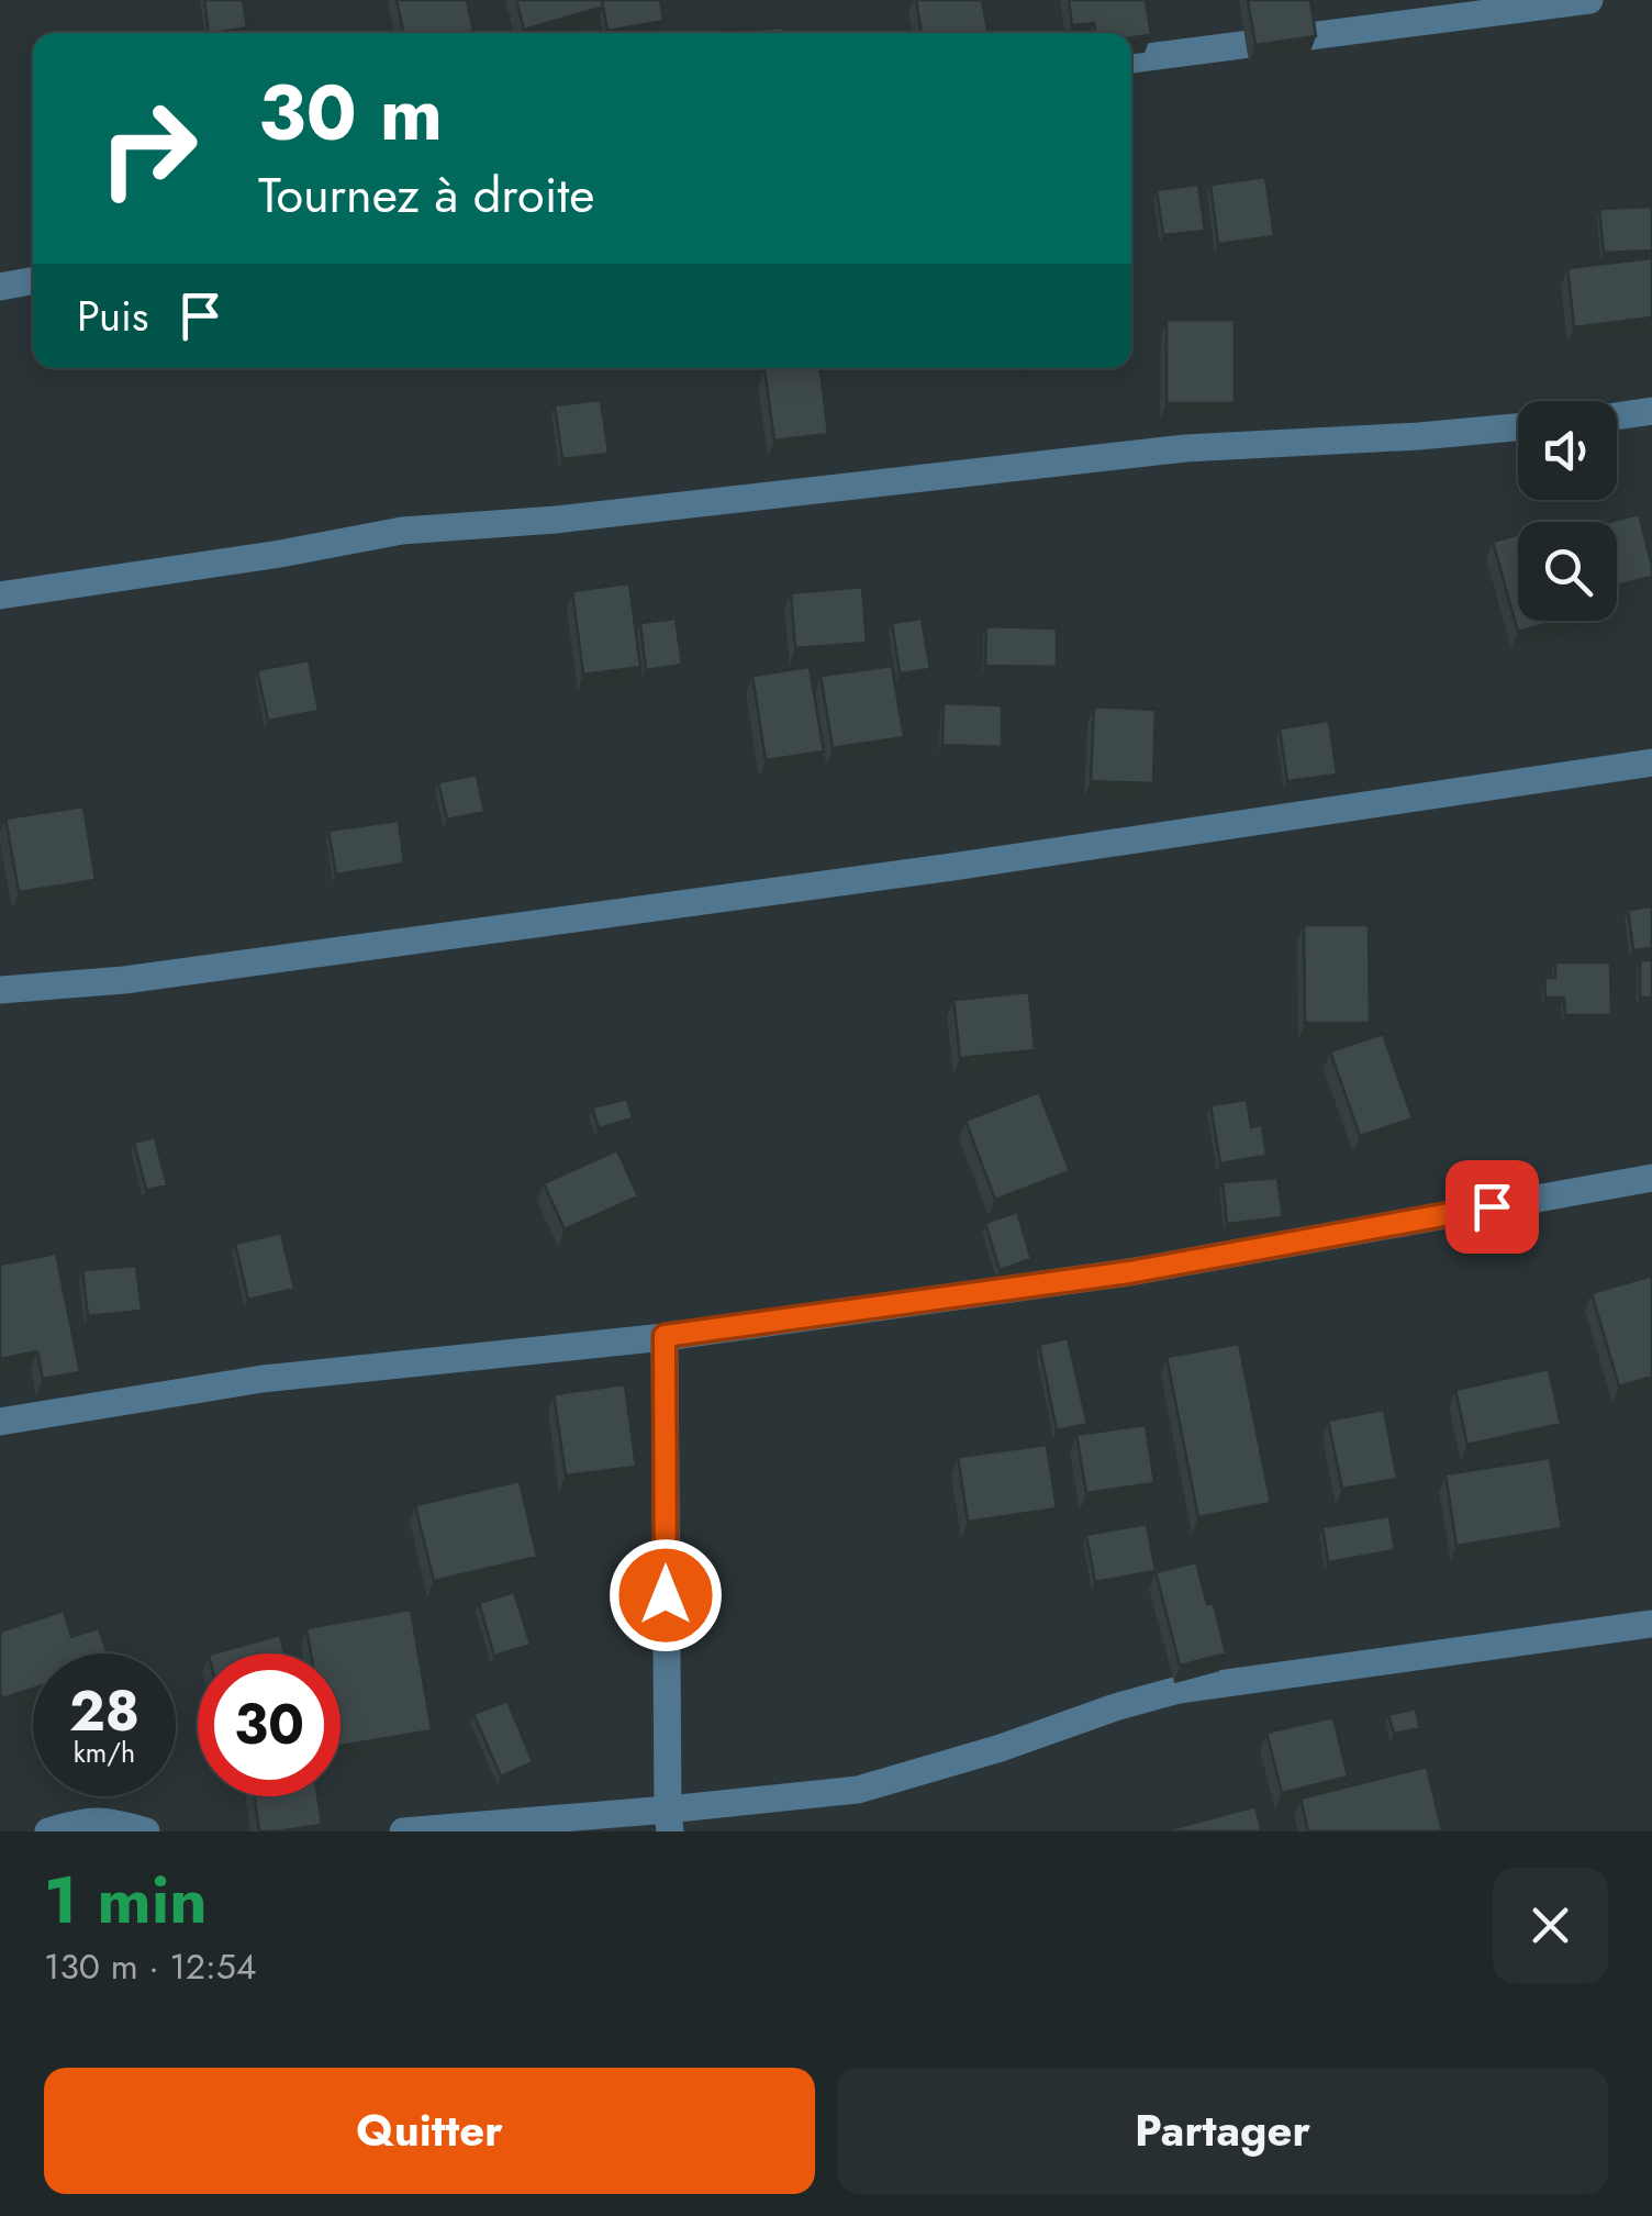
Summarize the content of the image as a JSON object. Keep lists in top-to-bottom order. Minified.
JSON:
{"page":{"turn":["30 m","Tournez à droite"],"then":"Puis","speed":"28 km/h","limit":"30","heading":["1 min","130 m · 12:54"],"buttons":["Quitter","Partager"]}}
